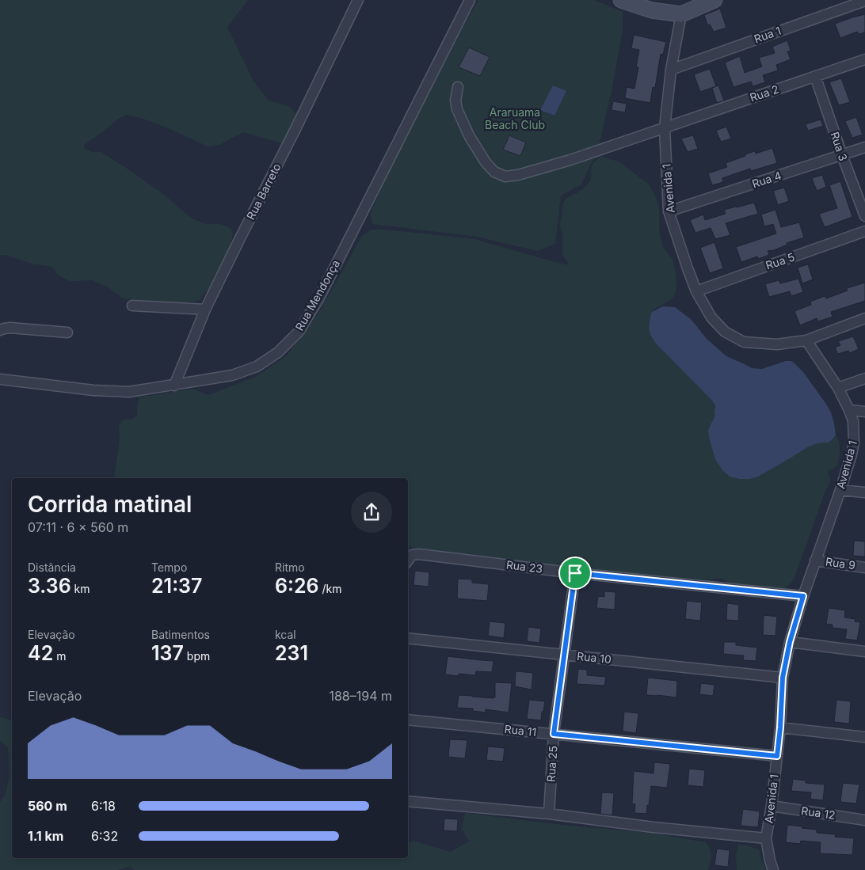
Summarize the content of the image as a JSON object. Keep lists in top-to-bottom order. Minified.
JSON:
{"streets":{"street":["Rua 1","Rua 2","Rua 3","Rua 4","Avenida 1","Rua Barreto","Rua 5","Rua Mendonça","Rua 9","Rua 23","Rua 10","Rua 11","Rua 25","Rua 12"]},"crossings":[["Rua 1","Avenida 1"],["Rua 2","Rua 3"],["Rua 2","Avenida 1"],["Rua 3","Rua 4"],["Rua 4","Avenida 1"],["Avenida 1","Rua 5"],["Avenida 1","Rua 9"],["Avenida 1","Rua 23"],["Avenida 1","Rua 10"],["Avenida 1","Rua 11"],["Avenida 1","Rua 12"],["Rua Barreto","Rua Mendonça"],["Rua 23","Rua 25"],["Rua 10","Rua 25"],["Rua 11","Rua 25"]],"parks":["Araruama Beach Club"],"page":{"heading":["Corrida matinal","07:11 · 6 × 560 m"],"stats":[["Distância","3.36 km"],["Tempo","21:37"],["Ritmo","6:26 /km"],["Elevação","42 m"],["Batimentos","137 bpm"],["kcal","231"]],"chart":["Elevação","188–194 m"],"list":[{"name":"560 m","note":"6:18"},{"name":"1.1 km","note":"6:32"}]}}
